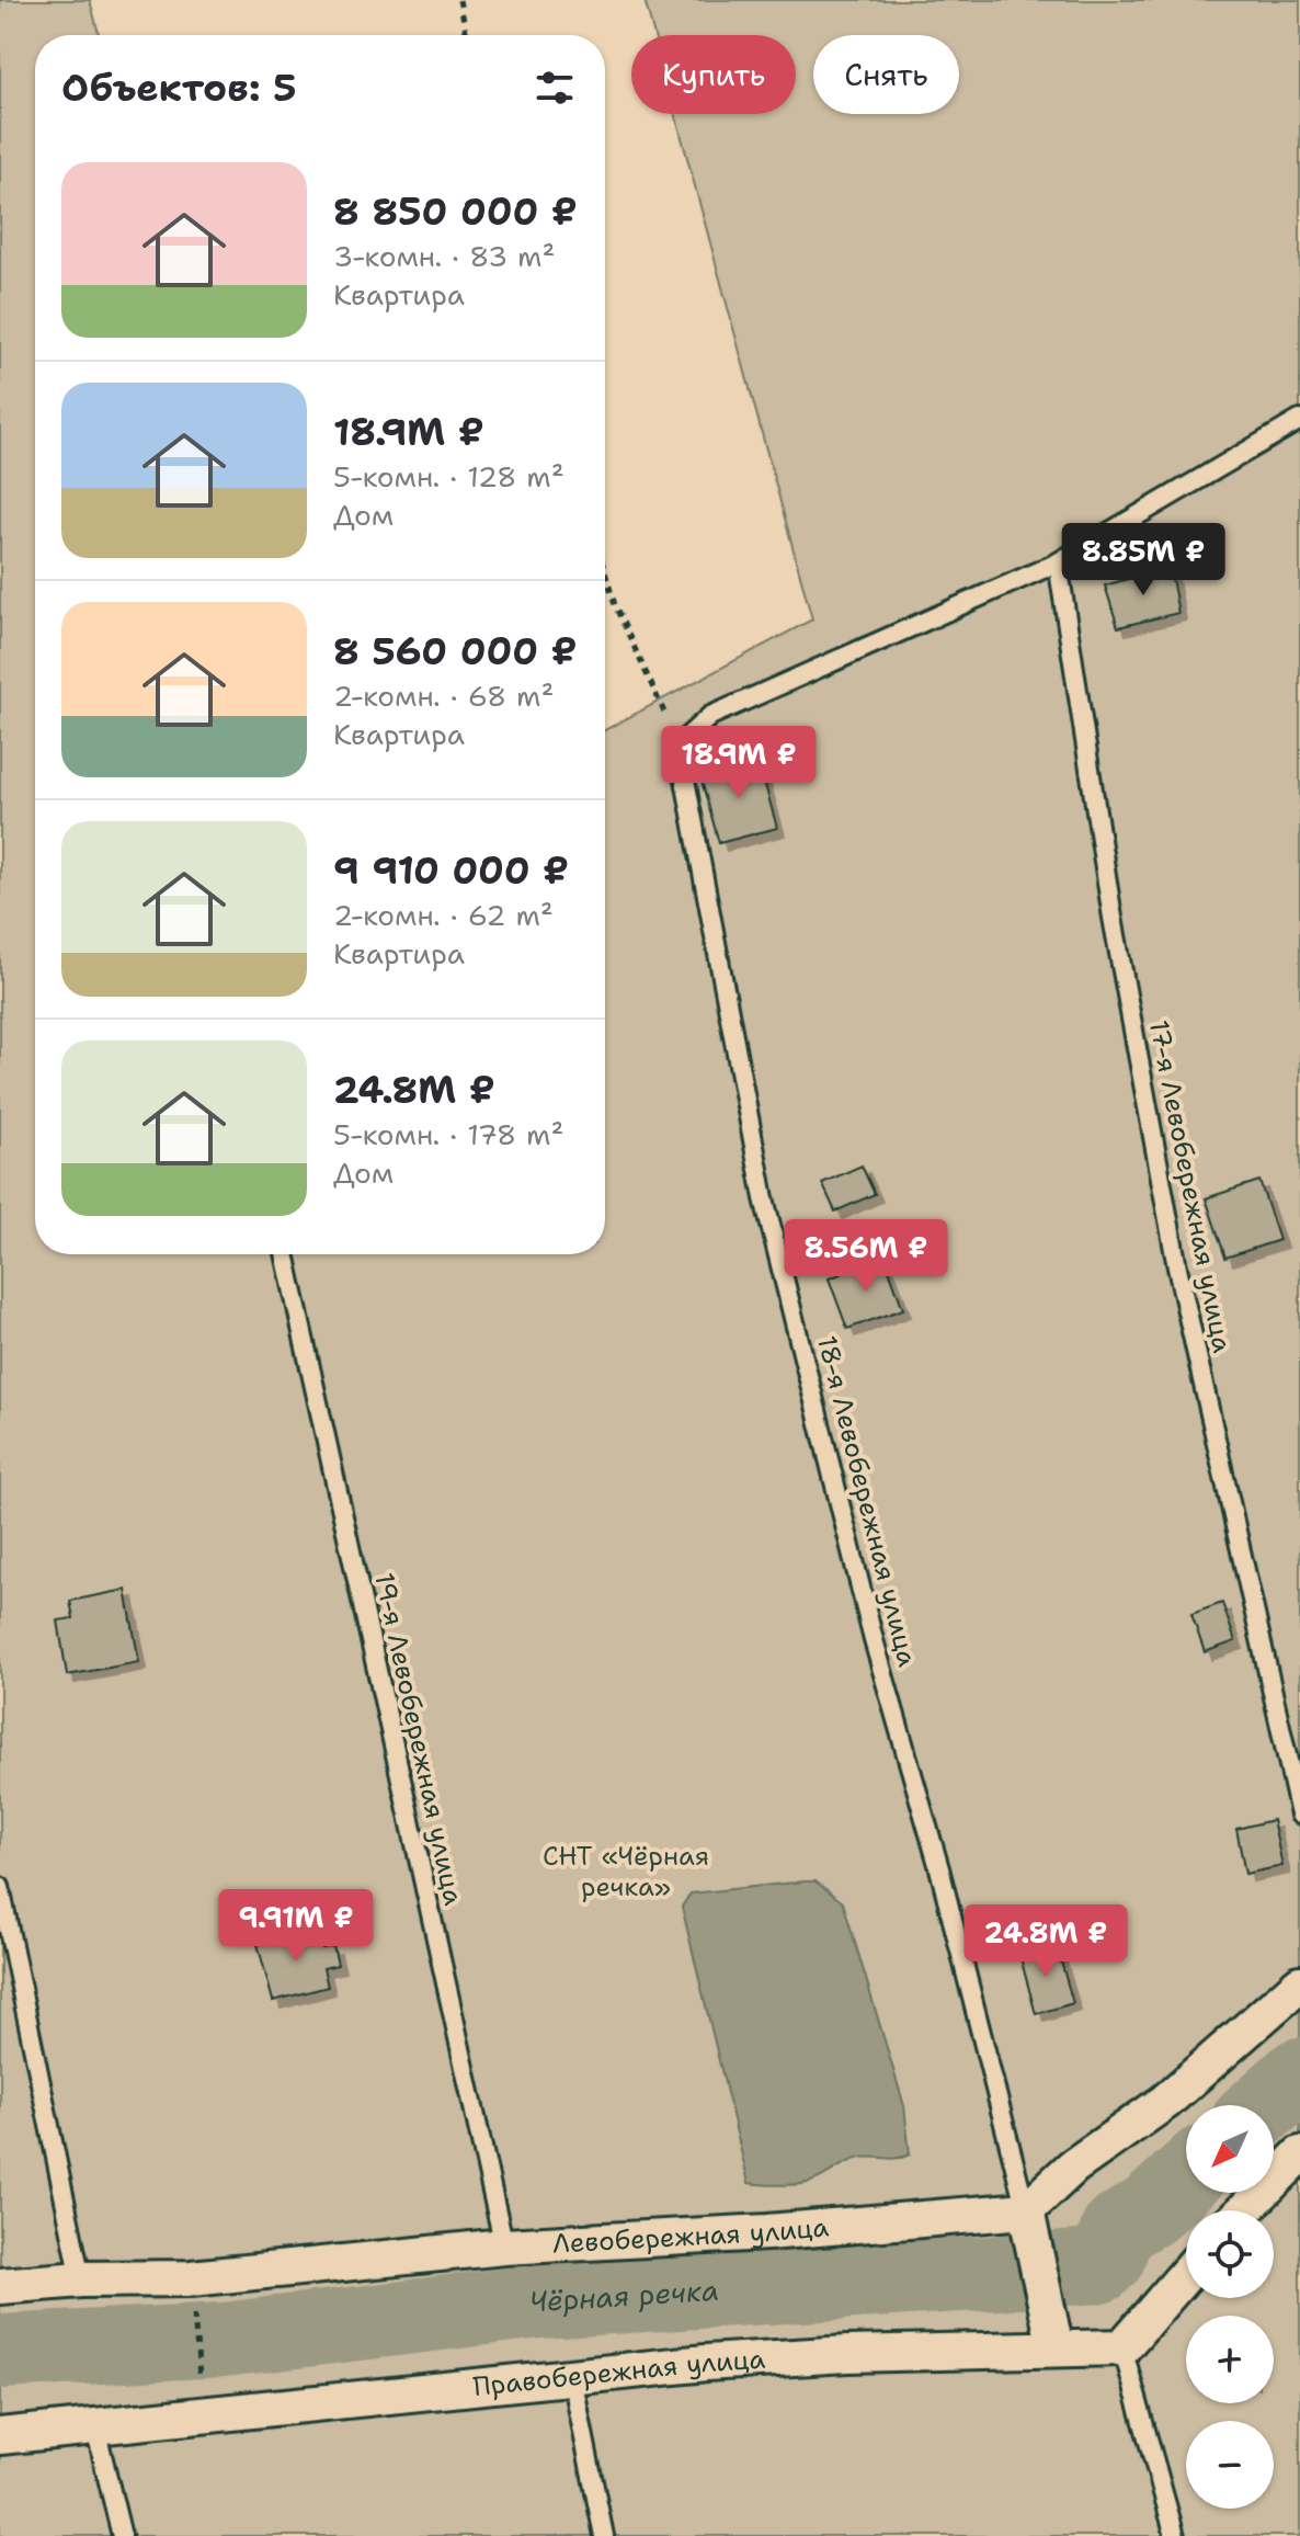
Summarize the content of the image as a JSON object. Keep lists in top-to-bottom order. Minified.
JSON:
{"streets":{"street":["Левобережная улица","Правобережная улица"],"lane":["17-я Левобережная улица","18-я Левобережная улица","19-я Левобережная улица"]},"crossings":[["18-я Левобережная улица","Левобережная улица"],["19-я Левобережная улица","Левобережная улица"]],"water":["Чёрная речка"],"parks":["СНТ «Чёрная речка»"],"north":"bottom left","page":{"chip":["Купить","Снять"],"heading":"Объектов: 5","list":[{"name":"8 850 000 ₽","note":"3-комн. · 83 m² · Квартира"},{"name":"18.9M ₽","note":"5-комн. · 128 m² · Дом"},{"name":"8 560 000 ₽","note":"2-комн. · 68 m² · Квартира"},{"name":"9 910 000 ₽","note":"2-комн. · 62 m² · Квартира"},{"name":"24.8M ₽","note":"5-комн. · 178 m² · Дом"}],"price":["8.85M ₽","18.9M ₽","8.56M ₽","9.91M ₽","24.8M ₽"],"map_buttons":["+","−"]}}
